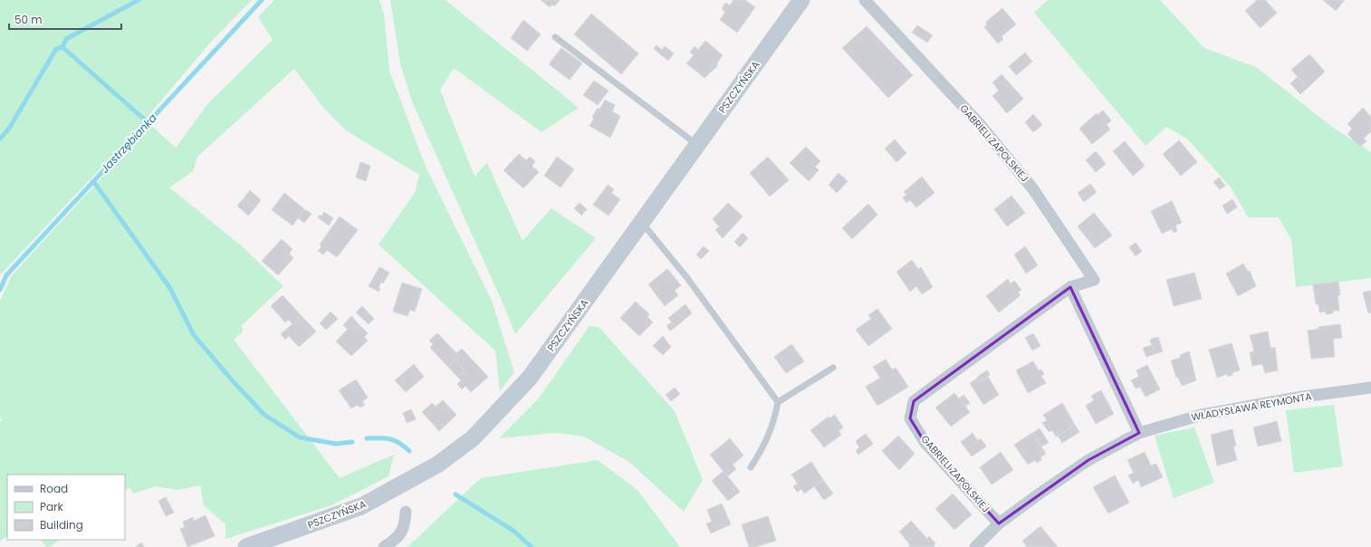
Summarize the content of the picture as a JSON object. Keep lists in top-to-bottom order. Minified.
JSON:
{"streets":{"street":["PSZCZYŃSKA","GABRIELI ZAPOLSKIEJ","WŁADYSŁAWA REYMONTA"]},"crossings":[["GABRIELI ZAPOLSKIEJ","WŁADYSŁAWA REYMONTA"]],"water":["Jastrzębianka"],"legend":["Road","Park","Building"],"scale_bar":"50 m"}
